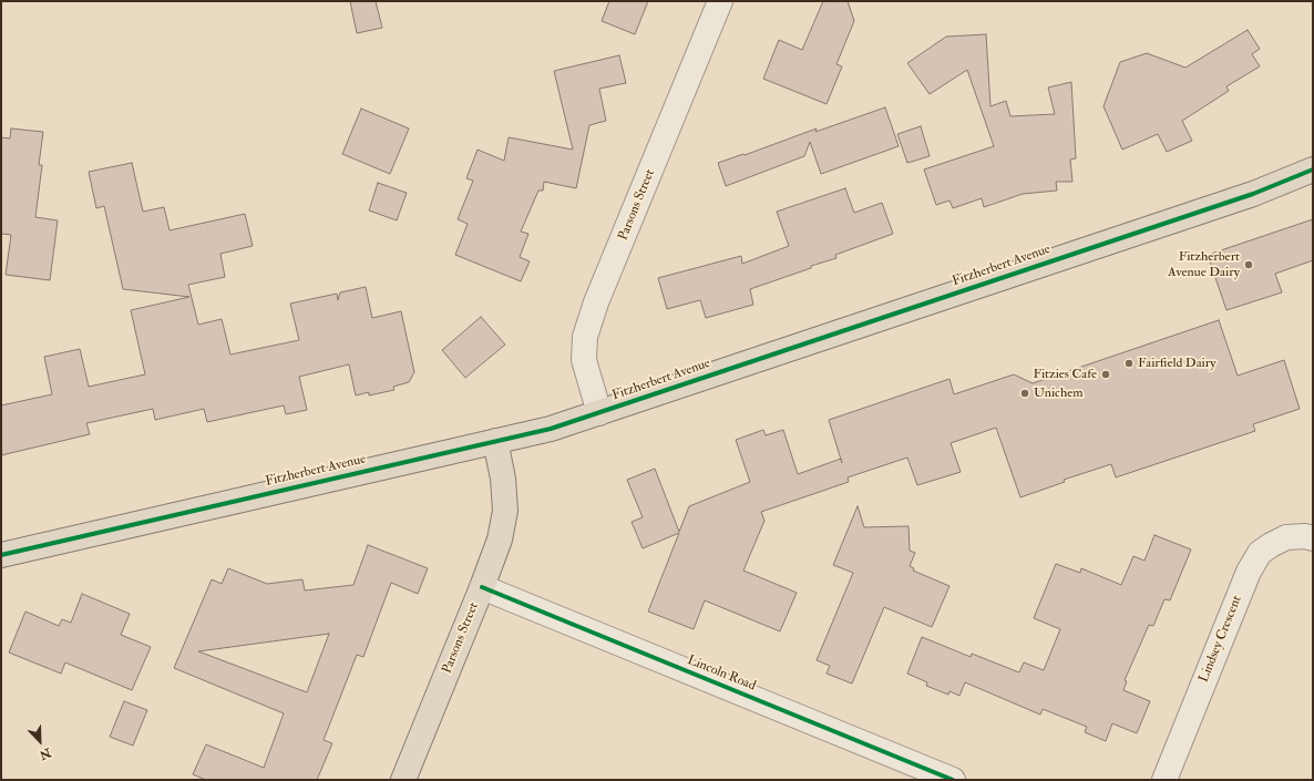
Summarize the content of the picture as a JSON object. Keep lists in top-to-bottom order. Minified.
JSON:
{"streets":{"main road":["Parsons Street","Fitzherbert Avenue"],"street":["Lindsey Crescent","Lincoln Road"]},"crossings":[["Parsons Street","Fitzherbert Avenue"],["Parsons Street","Lincoln Road"]],"places":["Fitzherbert Avenue Dairy","Fairfield Dairy","Fitzies Cafe","Unichem"],"north":"bottom right"}
